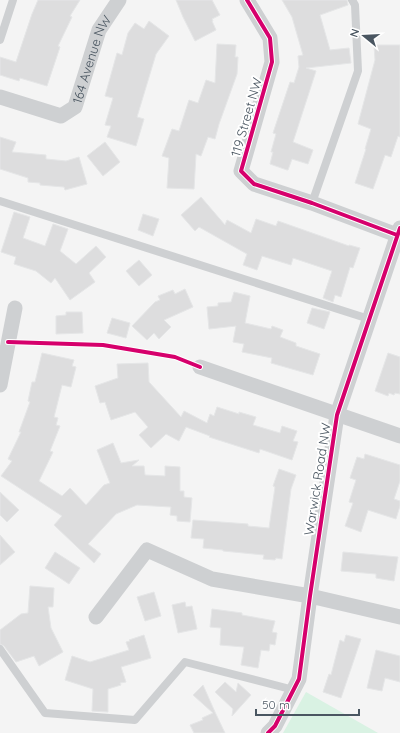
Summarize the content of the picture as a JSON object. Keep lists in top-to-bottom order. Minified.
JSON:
{"streets":{"street":["164 Avenue NW","119 Street NW","Warwick Road NW"]},"crossings":[["119 Street NW","Warwick Road NW"]],"scale_bar":"50 m","north":"left"}
